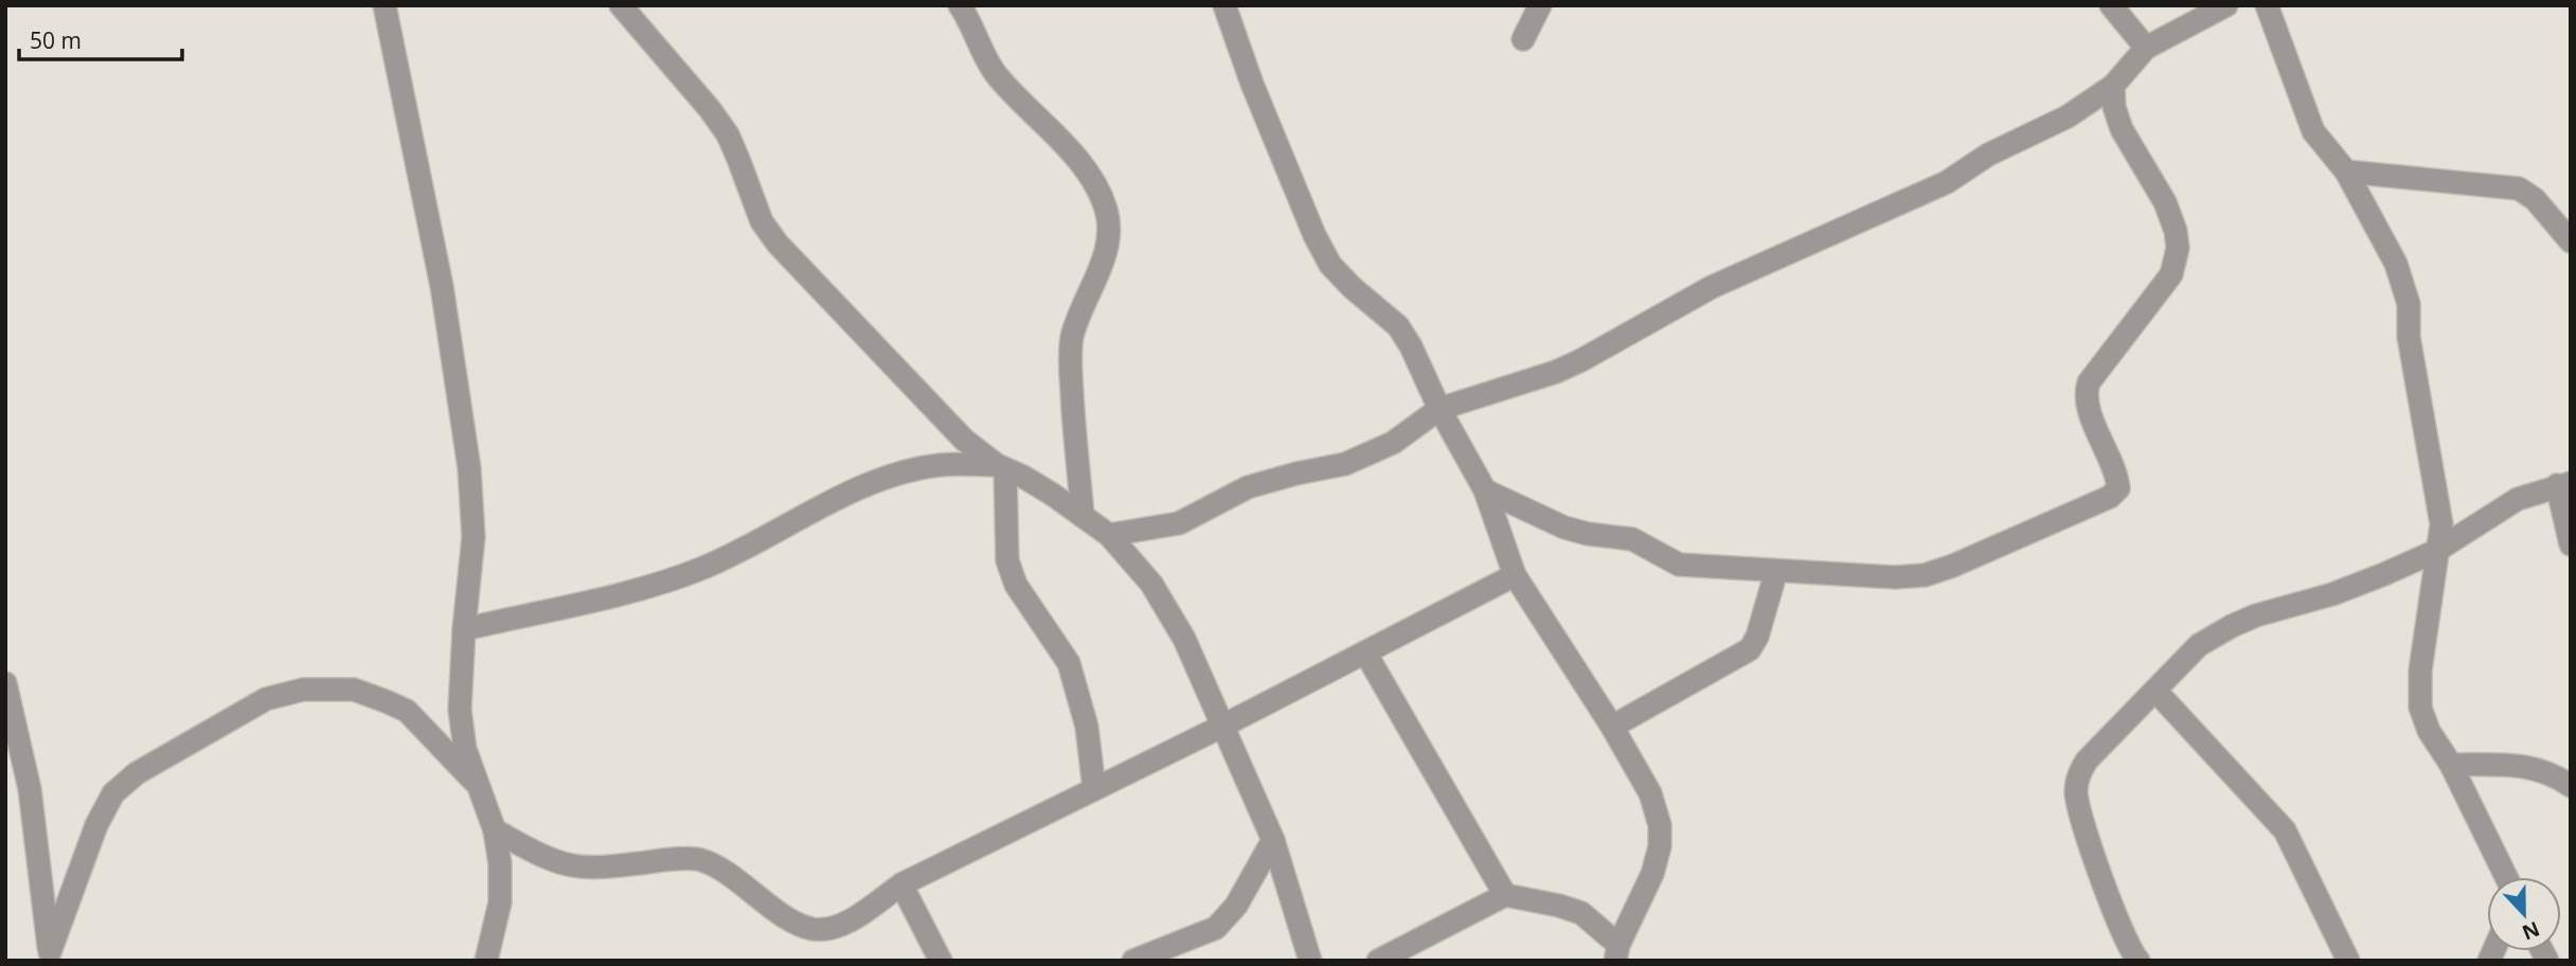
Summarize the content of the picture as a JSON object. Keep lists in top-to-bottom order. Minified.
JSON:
{"scale_bar":"50 m","north":"bottom"}
